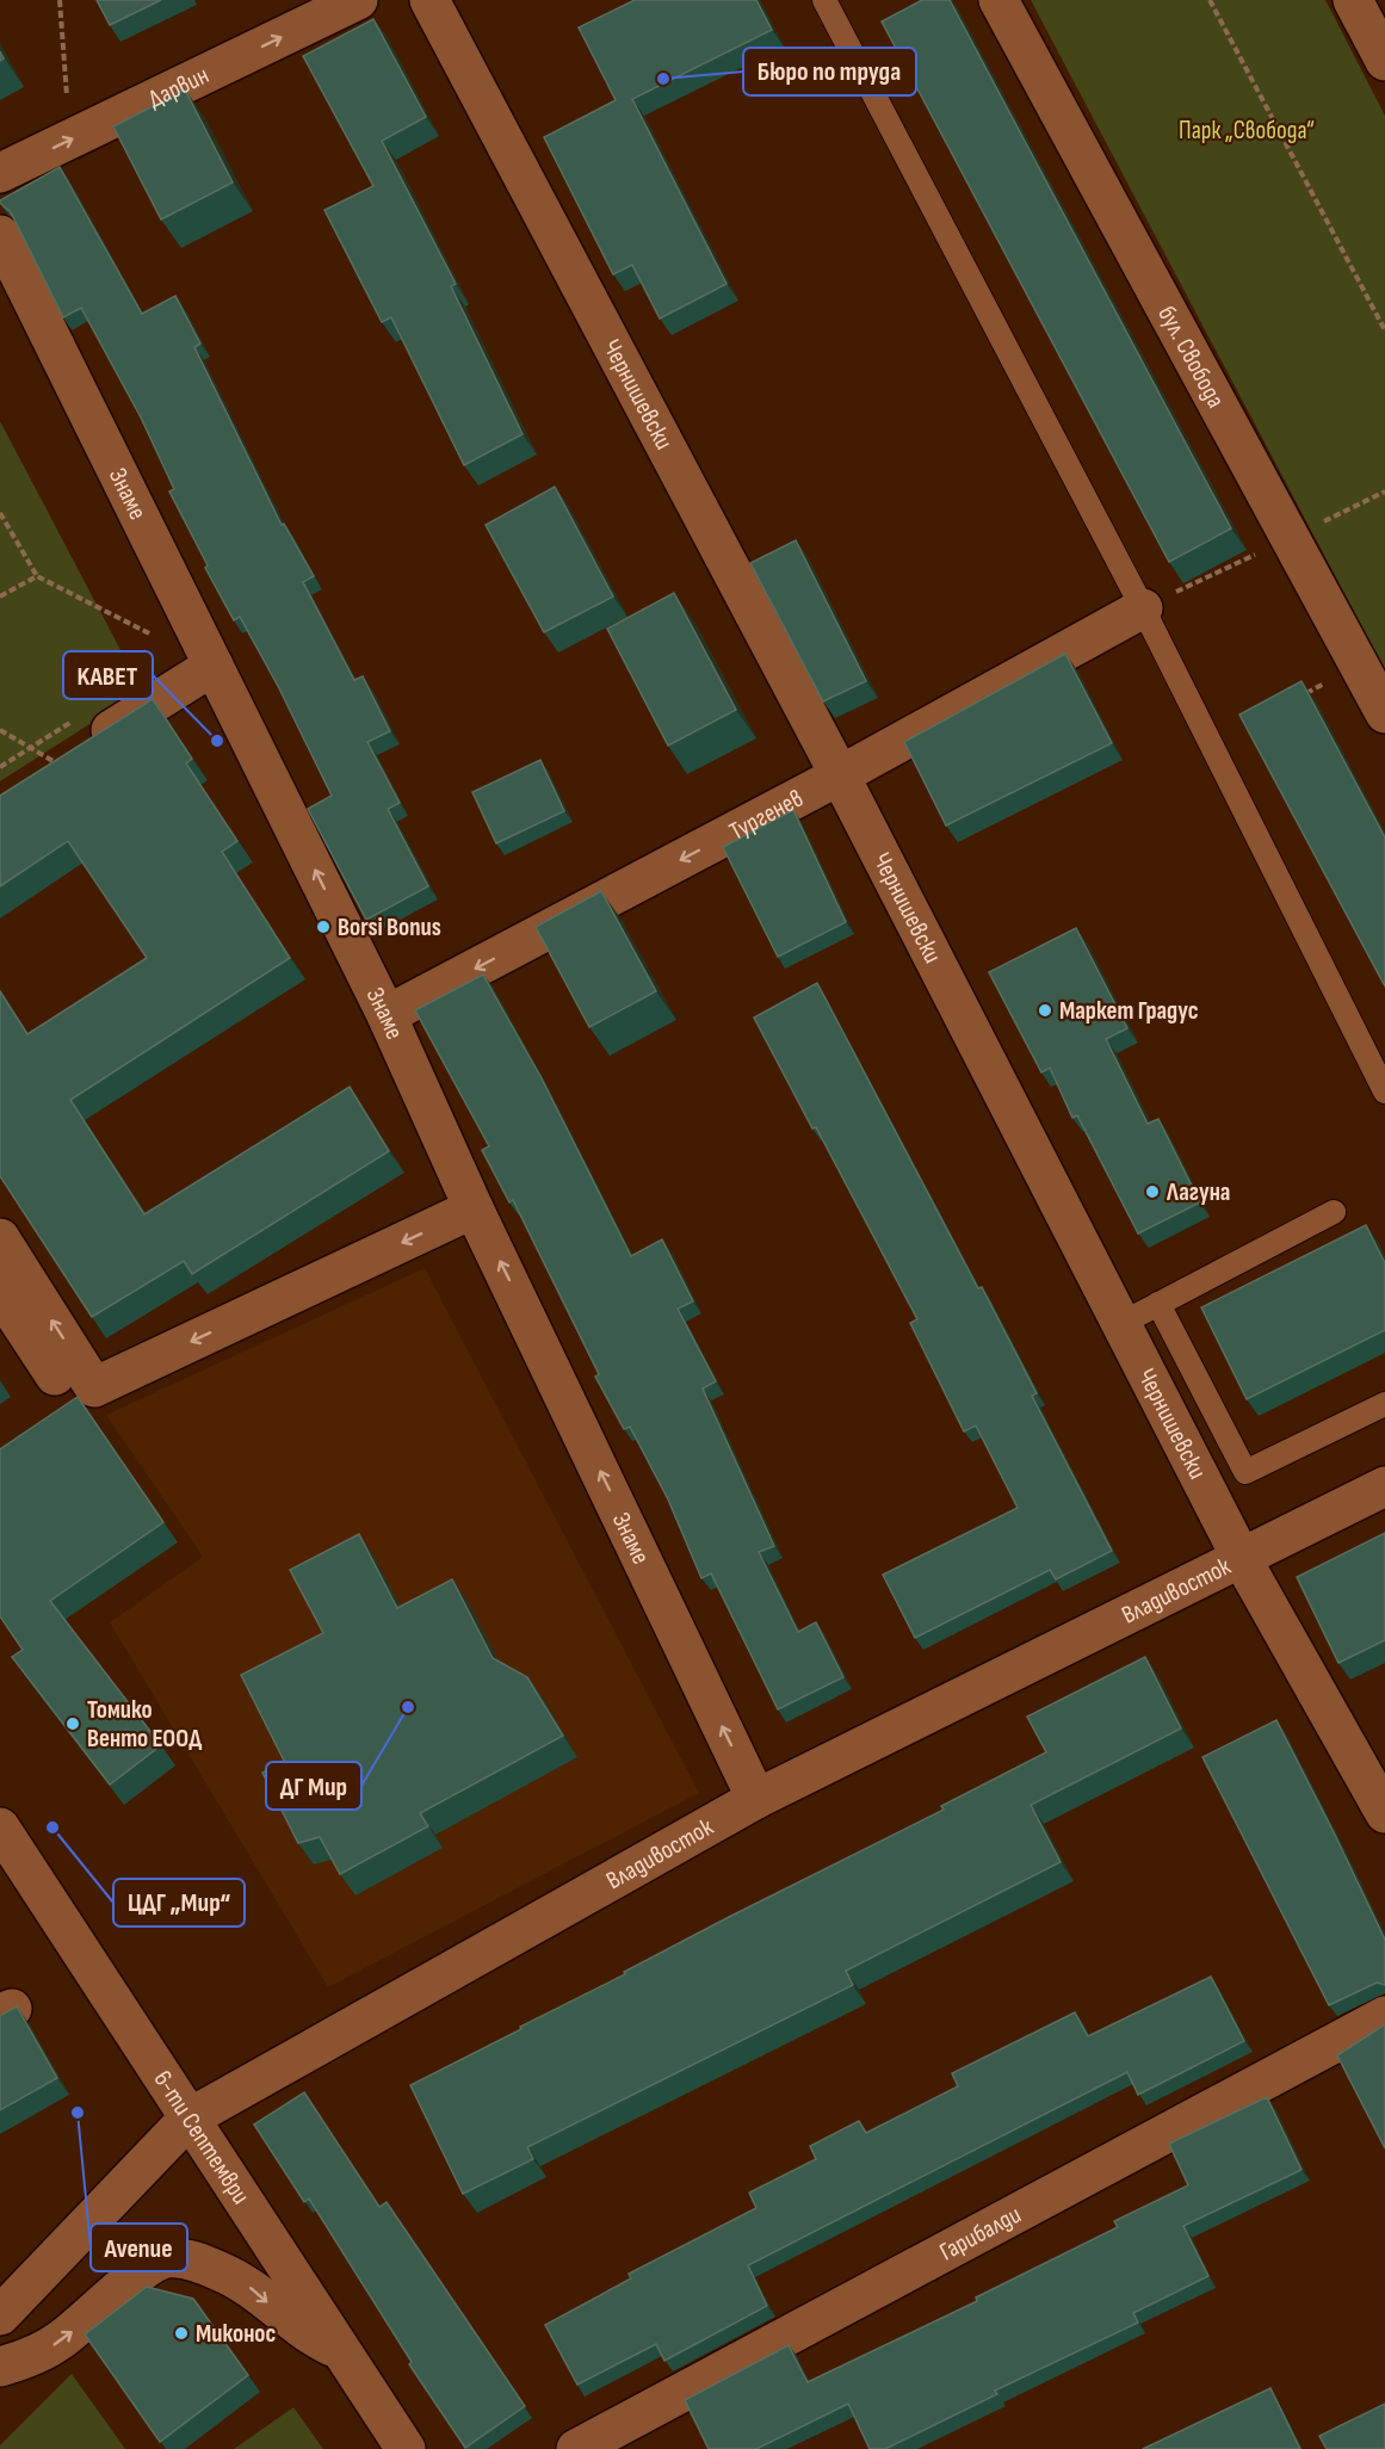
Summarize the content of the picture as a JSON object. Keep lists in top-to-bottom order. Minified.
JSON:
{"streets":{"street":["Дарвин","бул. Свобода","Чернишевски","Знаме","Тургенев","Владивосток","6-ти Септември","Гарибалди"]},"crossings":[["Чернишевски","Тургенев"],["Чернишевски","Владивосток"],["Знаме","Тургенев"],["Знаме","Владивосток"],["Владивосток","6-ти Септември"]],"one_way":["Дарвин","Знаме","Тургенев"],"parks":["Парк „Свобода“"],"places":["Бюро по труда","KABET","Borsi Bonus","Маркет Градус","Лагуна","ДГ Мир","Томико Венто ЕООД","ЦДГ „Мир“","Avenue","Миконос"]}
